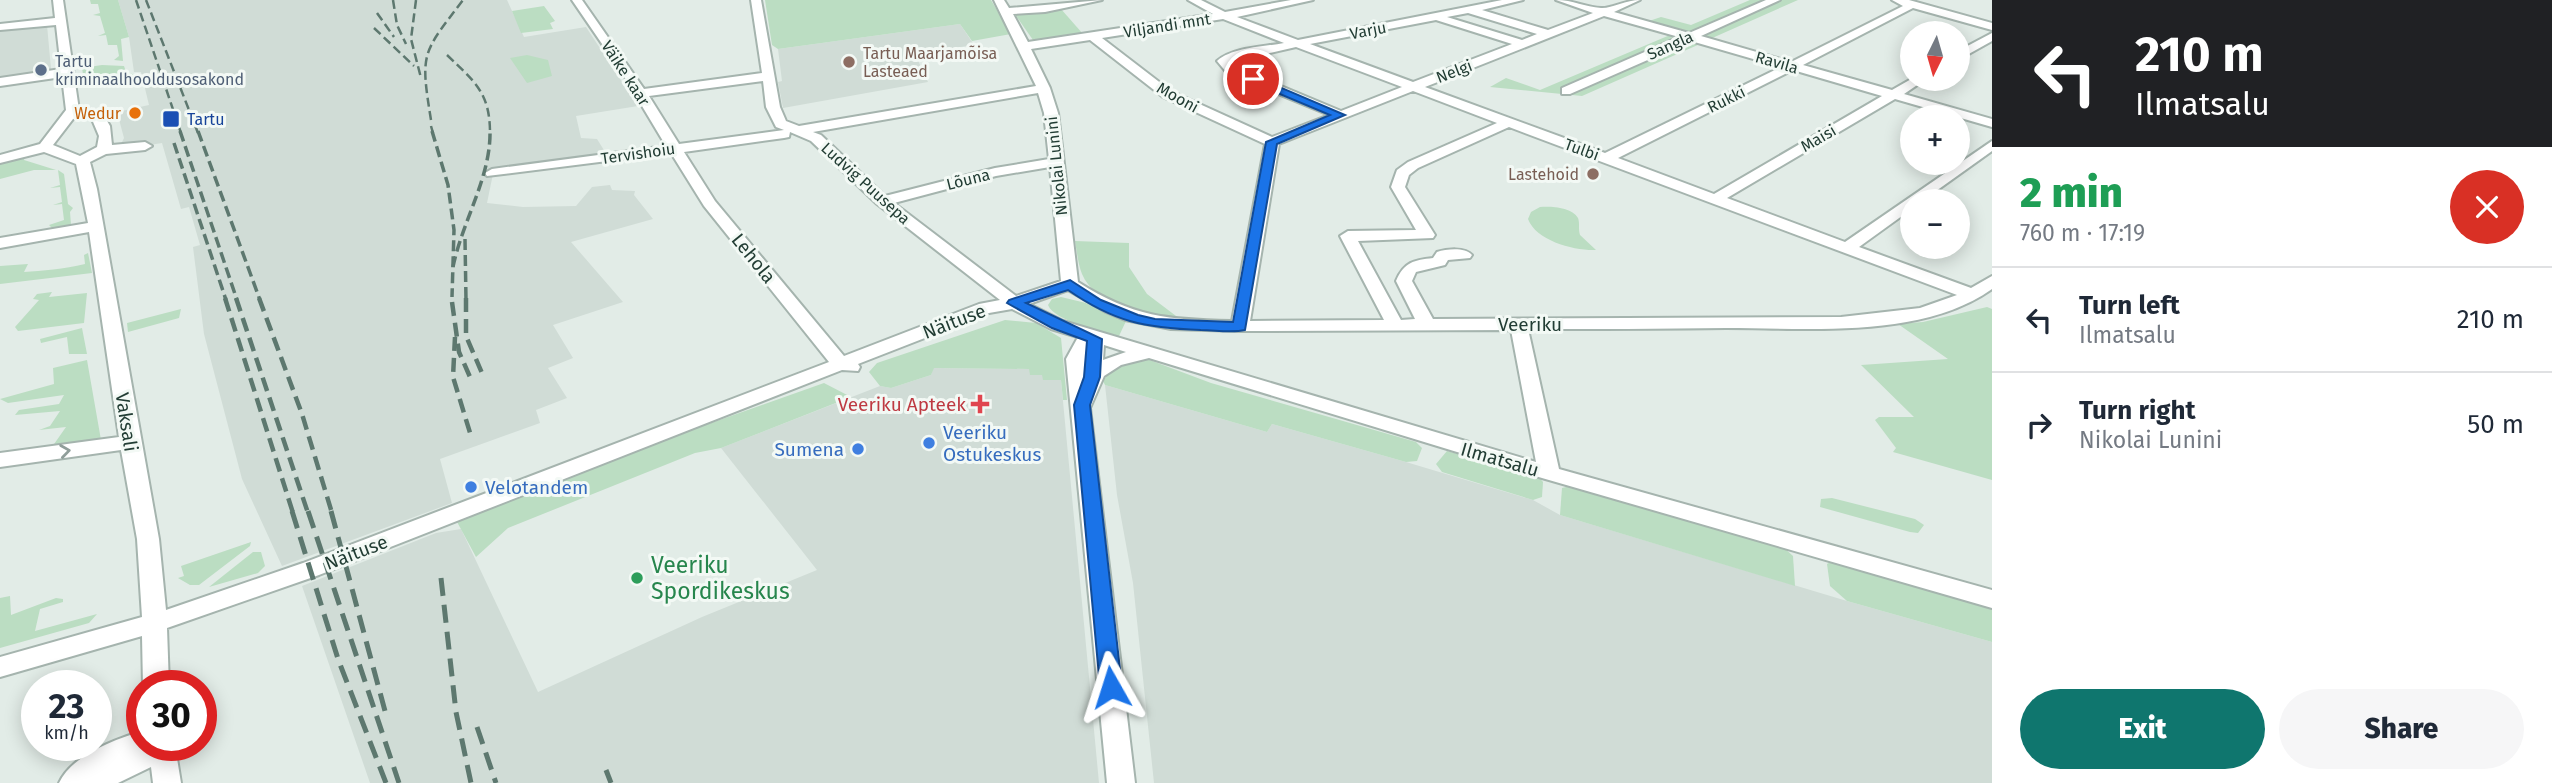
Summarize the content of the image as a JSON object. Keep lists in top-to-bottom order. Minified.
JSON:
{"streets":{"street":["Viljandi mnt","Varju","Sangla","Ravila","Nelgi","Väike kaar","Mooni","Rukki","Maisi","Tulbi","Tervishoiu","Nikolai Lunini","Lõuna","Ludvig Puusepa","Lehola","Näituse","Veeriku","Vaksali","Ilmatsalu"]},"crossings":[["Viljandi mnt","Mooni"],["Viljandi mnt","Tulbi"],["Viljandi mnt","Nikolai Lunini"],["Varju","Nelgi"],["Varju","Tulbi"],["Sangla","Ravila"],["Ravila","Nelgi"],["Ravila","Rukki"],["Ravila","Maisi"],["Nelgi","Mooni"],["Nelgi","Tulbi"],["Väike kaar","Tervishoiu"],["Väike kaar","Lehola"],["Rukki","Tulbi"],["Maisi","Tulbi"],["Tulbi","Veeriku"],["Tervishoiu","Lehola"],["Nikolai Lunini","Lõuna"],["Nikolai Lunini","Veeriku"],["Lõuna","Ludvig Puusepa"],["Ludvig Puusepa","Näituse"],["Ludvig Puusepa","Ilmatsalu"],["Lehola","Näituse"],["Näituse","Vaksali"],["Näituse","Ilmatsalu"]],"places":{"other":["Tartu Maarjamõisa Lasteaed","Tartu kriminaalhooldusosakond","Wedur","Lastehoid","Veeriku Ostukeskus","Sumena","Velotandem","Veeriku Spordikeskus"],"transit":["Tartu"],"health":["Veeriku Apteek"]},"north":"bottom","page":{"turn":["210 m","Ilmatsalu"],"map_buttons":["+","−"],"heading":["2 min","760 m · 17:19"],"list":[{"name":"Turn left","note":"Ilmatsalu","value":"210 m"},{"name":"Turn right","note":"Nikolai Lunini","value":"50 m"}],"speed":"23 km/h","limit":"30","buttons":["Exit","Share"]}}
